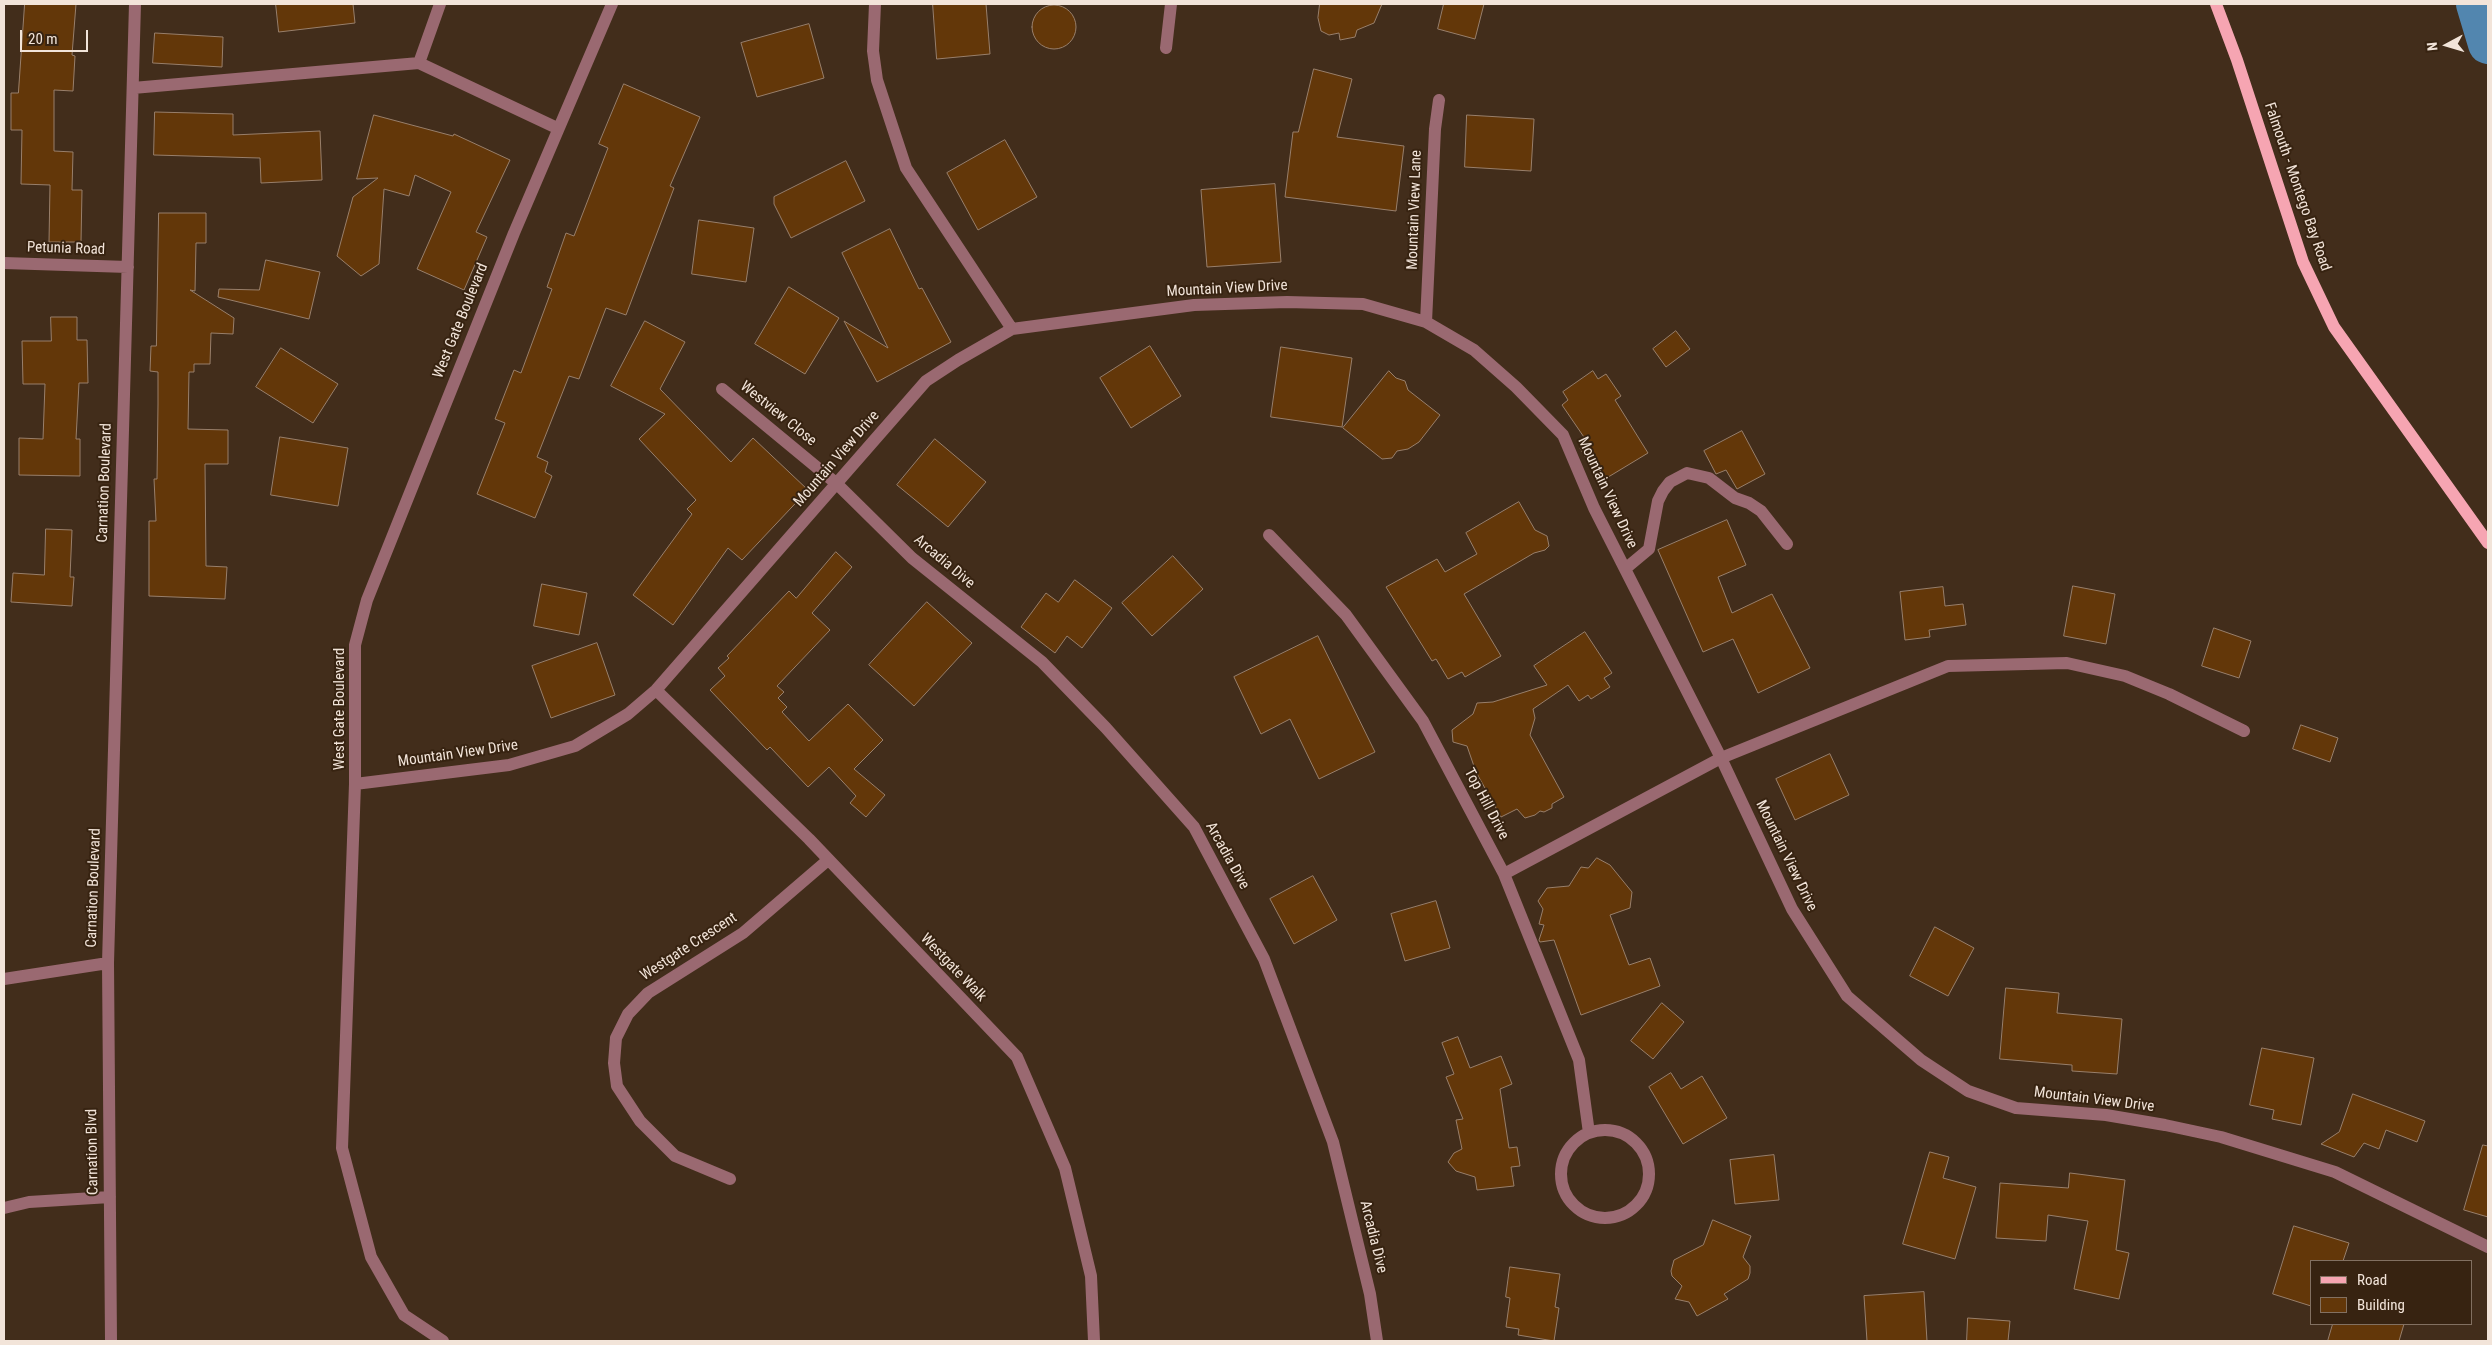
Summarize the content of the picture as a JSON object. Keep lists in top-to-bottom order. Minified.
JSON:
{"streets":{"main road":["Falmouth - Montego Bay Road"],"street":["Mountain View Lane","Petunia Road","Mountain View Drive","West Gate Boulevard","Westview Close","Carnation Boulevard","Arcadia Dive","Top Hill Drive","Westgate Crescent","Westgate Walk","Carnation Blvd"]},"crossings":[["Mountain View Lane","Mountain View Drive"],["Petunia Road","Carnation Boulevard"],["Mountain View Drive","West Gate Boulevard"],["Mountain View Drive","Westview Close"],["Mountain View Drive","Arcadia Dive"],["Mountain View Drive","Westgate Walk"],["Westview Close","Arcadia Dive"],["Carnation Boulevard","Carnation Blvd"],["Westgate Crescent","Westgate Walk"]],"legend":["Road","Building"],"scale_bar":"20 m","north":"left"}
